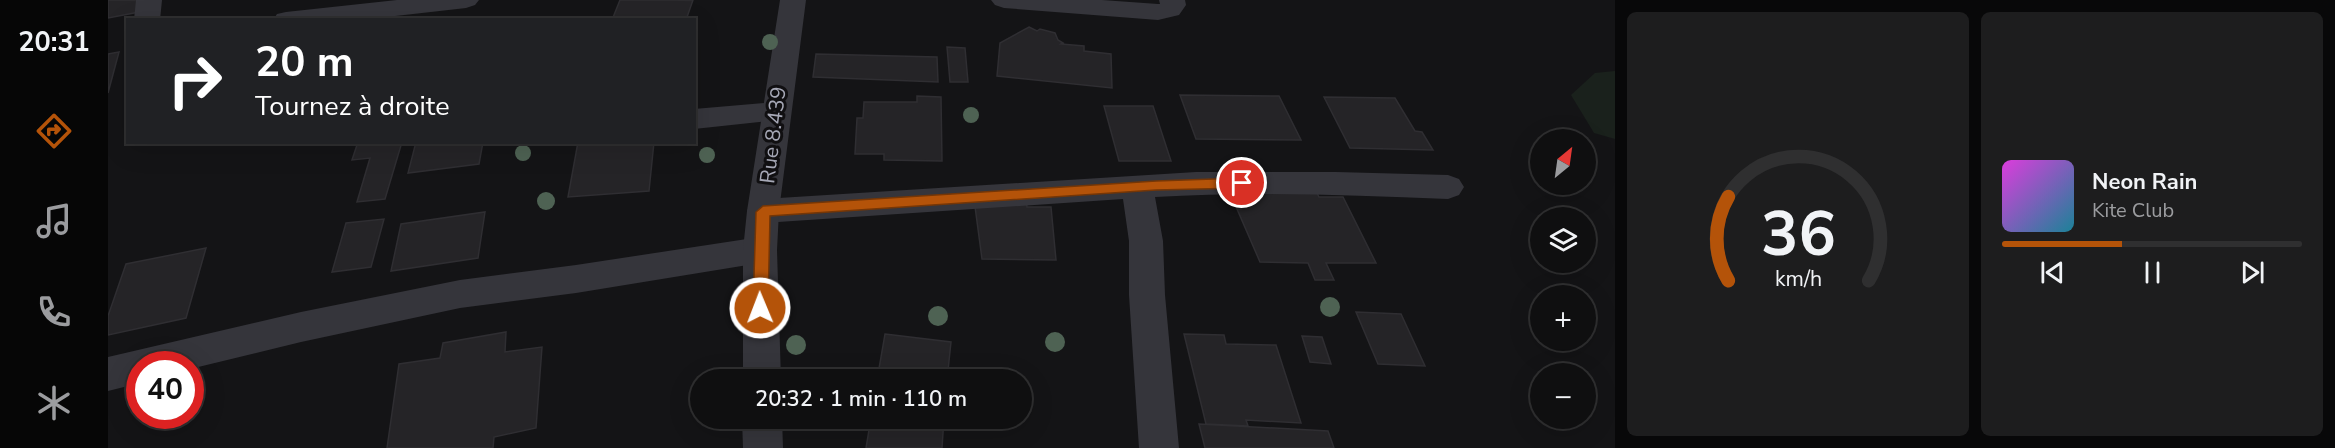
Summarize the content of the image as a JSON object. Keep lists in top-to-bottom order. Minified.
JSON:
{"streets":{"street":["Rue 8.439"]},"north":"top right","page":{"tabs":"20:31","turn":["20 m","Tournez à droite"],"map_buttons":["+","−"],"song":["Neon Rain","Kite Club"],"limit":"40","trip":"20:32 · 1 min · 110 m","gauge":["36","km/h"]}}
